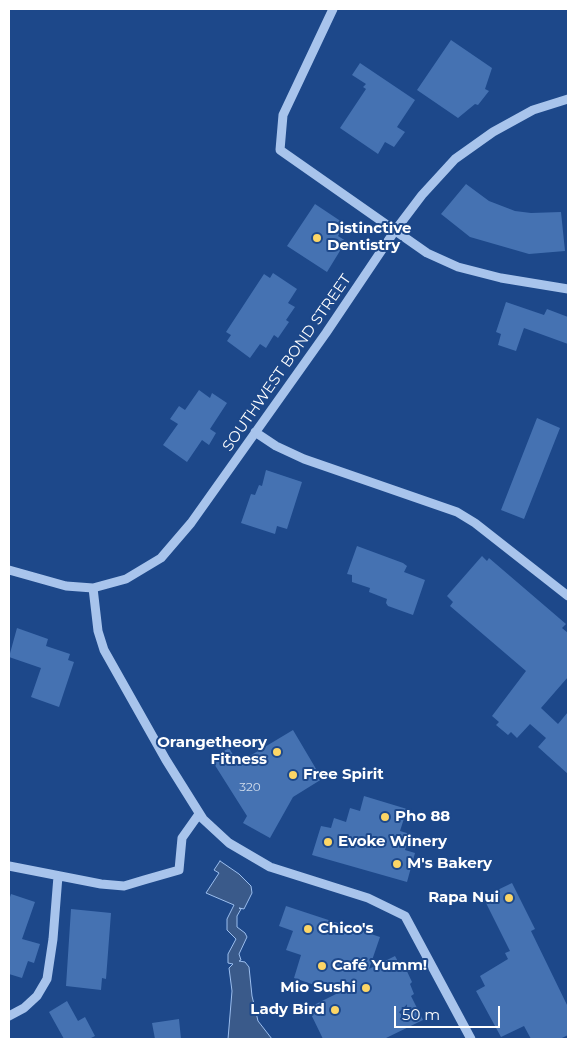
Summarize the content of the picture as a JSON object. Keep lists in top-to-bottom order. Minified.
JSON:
{"streets":{"street":["SOUTHWEST BOND STREET"]},"places":["Distinctive Dentistry","Orangetheory Fitness","Free Spirit","Pho 88","Evoke Winery","M's Bakery","Rapa Nui","Chico's","Café Yumm!","Mio Sushi","Lady Bird"],"house_numbers":["320"],"scale_bar":"50 m"}
